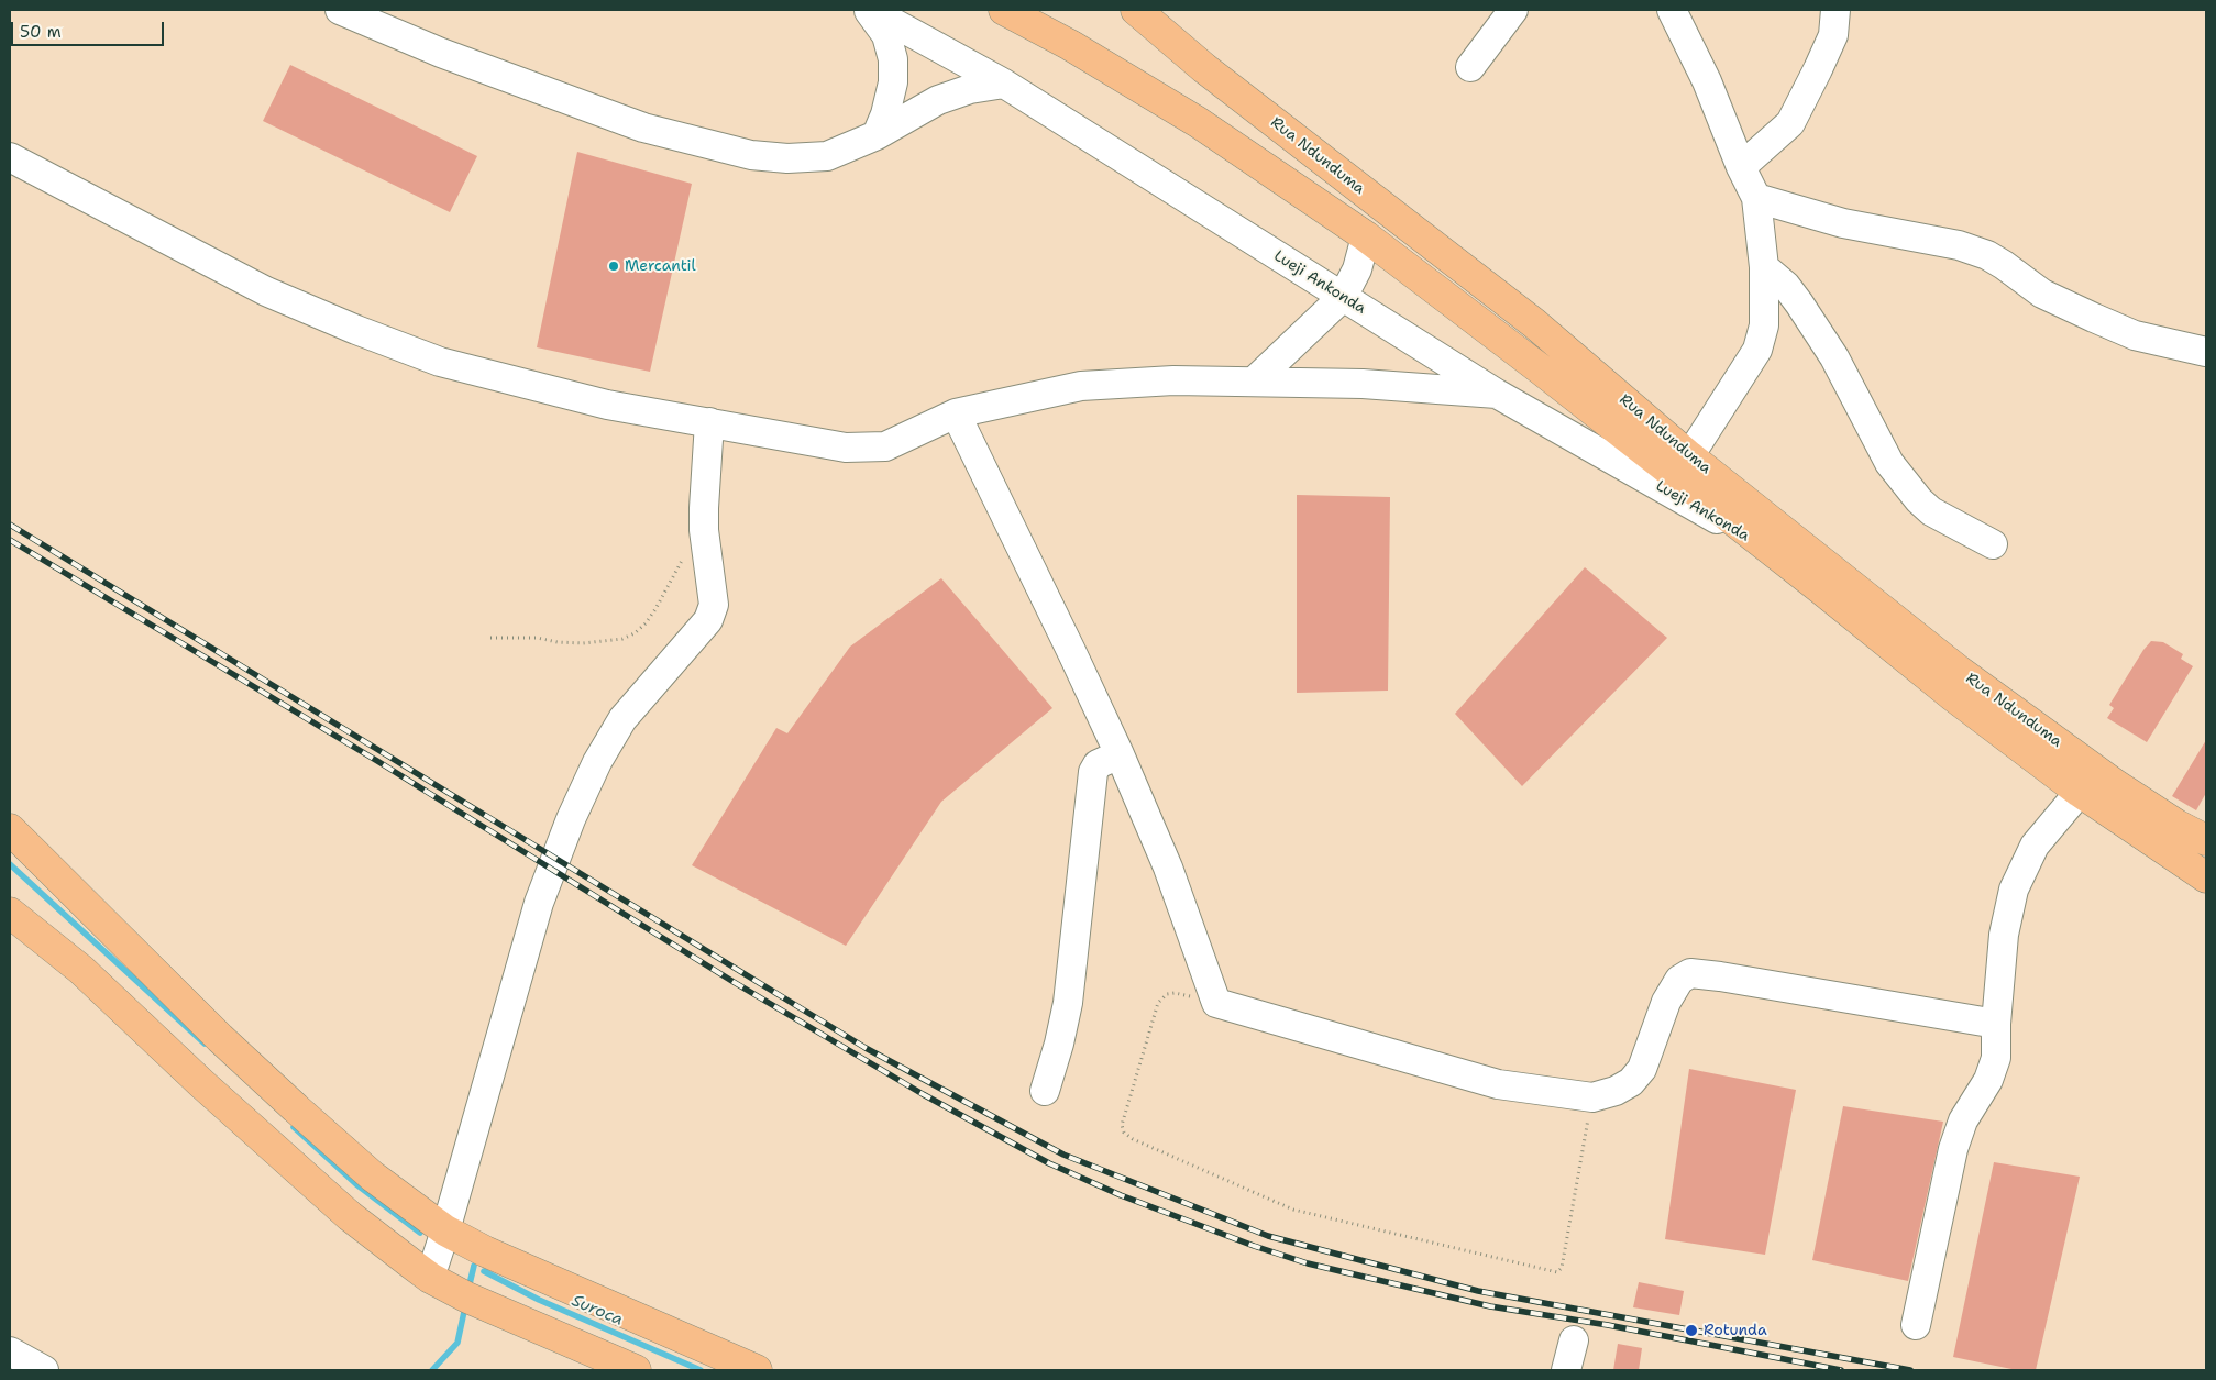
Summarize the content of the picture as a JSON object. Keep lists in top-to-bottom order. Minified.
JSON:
{"streets":{"main road":["Rua Ndunduma"],"street":["Lueji Ankonda"]},"crossings":[["Rua Ndunduma","Lueji Ankonda"]],"water":["Suroca"],"places":["Mercantil","Rotunda"],"scale_bar":"50 m"}
